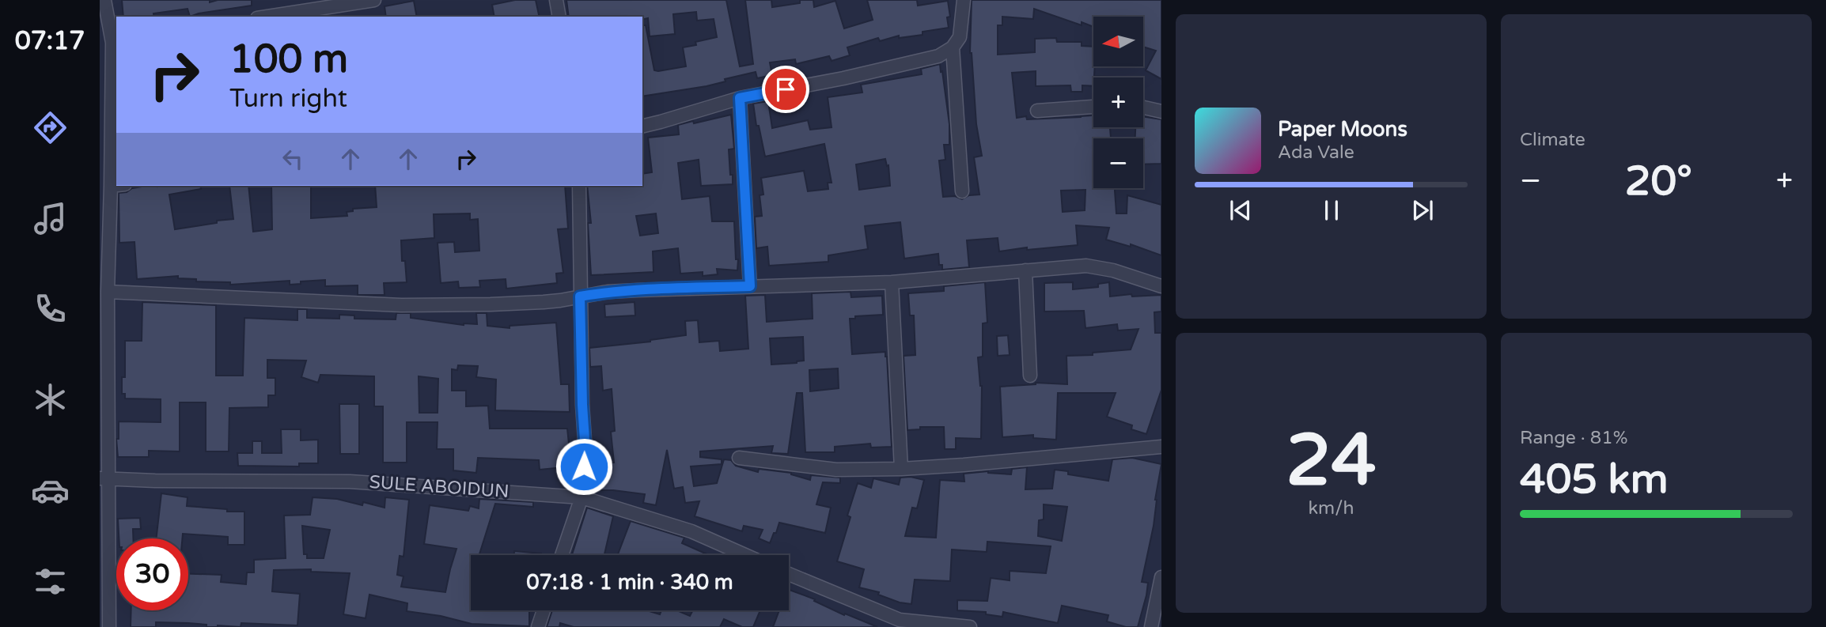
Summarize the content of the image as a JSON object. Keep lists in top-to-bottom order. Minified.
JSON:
{"streets":{"street":["SULE ABOIDUN"]},"north":"left","page":{"tabs":"07:17","tile":["Climate",["24","km/h"],["Range · 81%","405 km"]],"map_buttons":["+","−"],"turn":["100 m","Turn right"],"song":["Paper Moons","Ada Vale"],"heat":["−","20°","+"],"limit":"30","trip":"07:18 · 1 min · 340 m"}}
